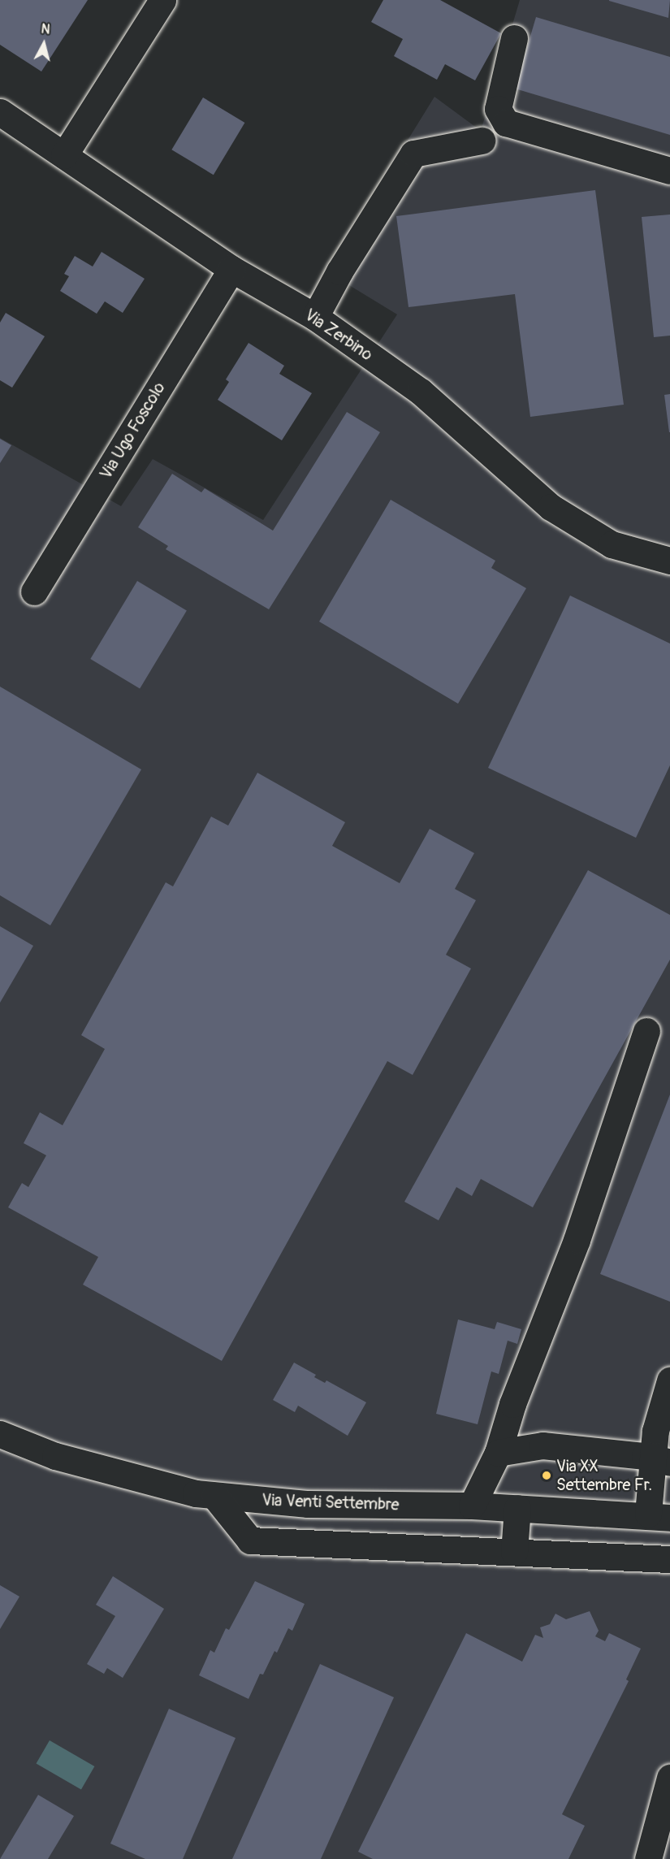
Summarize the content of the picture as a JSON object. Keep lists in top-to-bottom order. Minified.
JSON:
{"streets":{"street":["Via Zerbino","Via Ugo Foscolo","Via Venti Settembre"]},"crossings":[["Via Zerbino","Via Ugo Foscolo"]],"places":["Via XX Settembre Fr."],"north":"top"}
